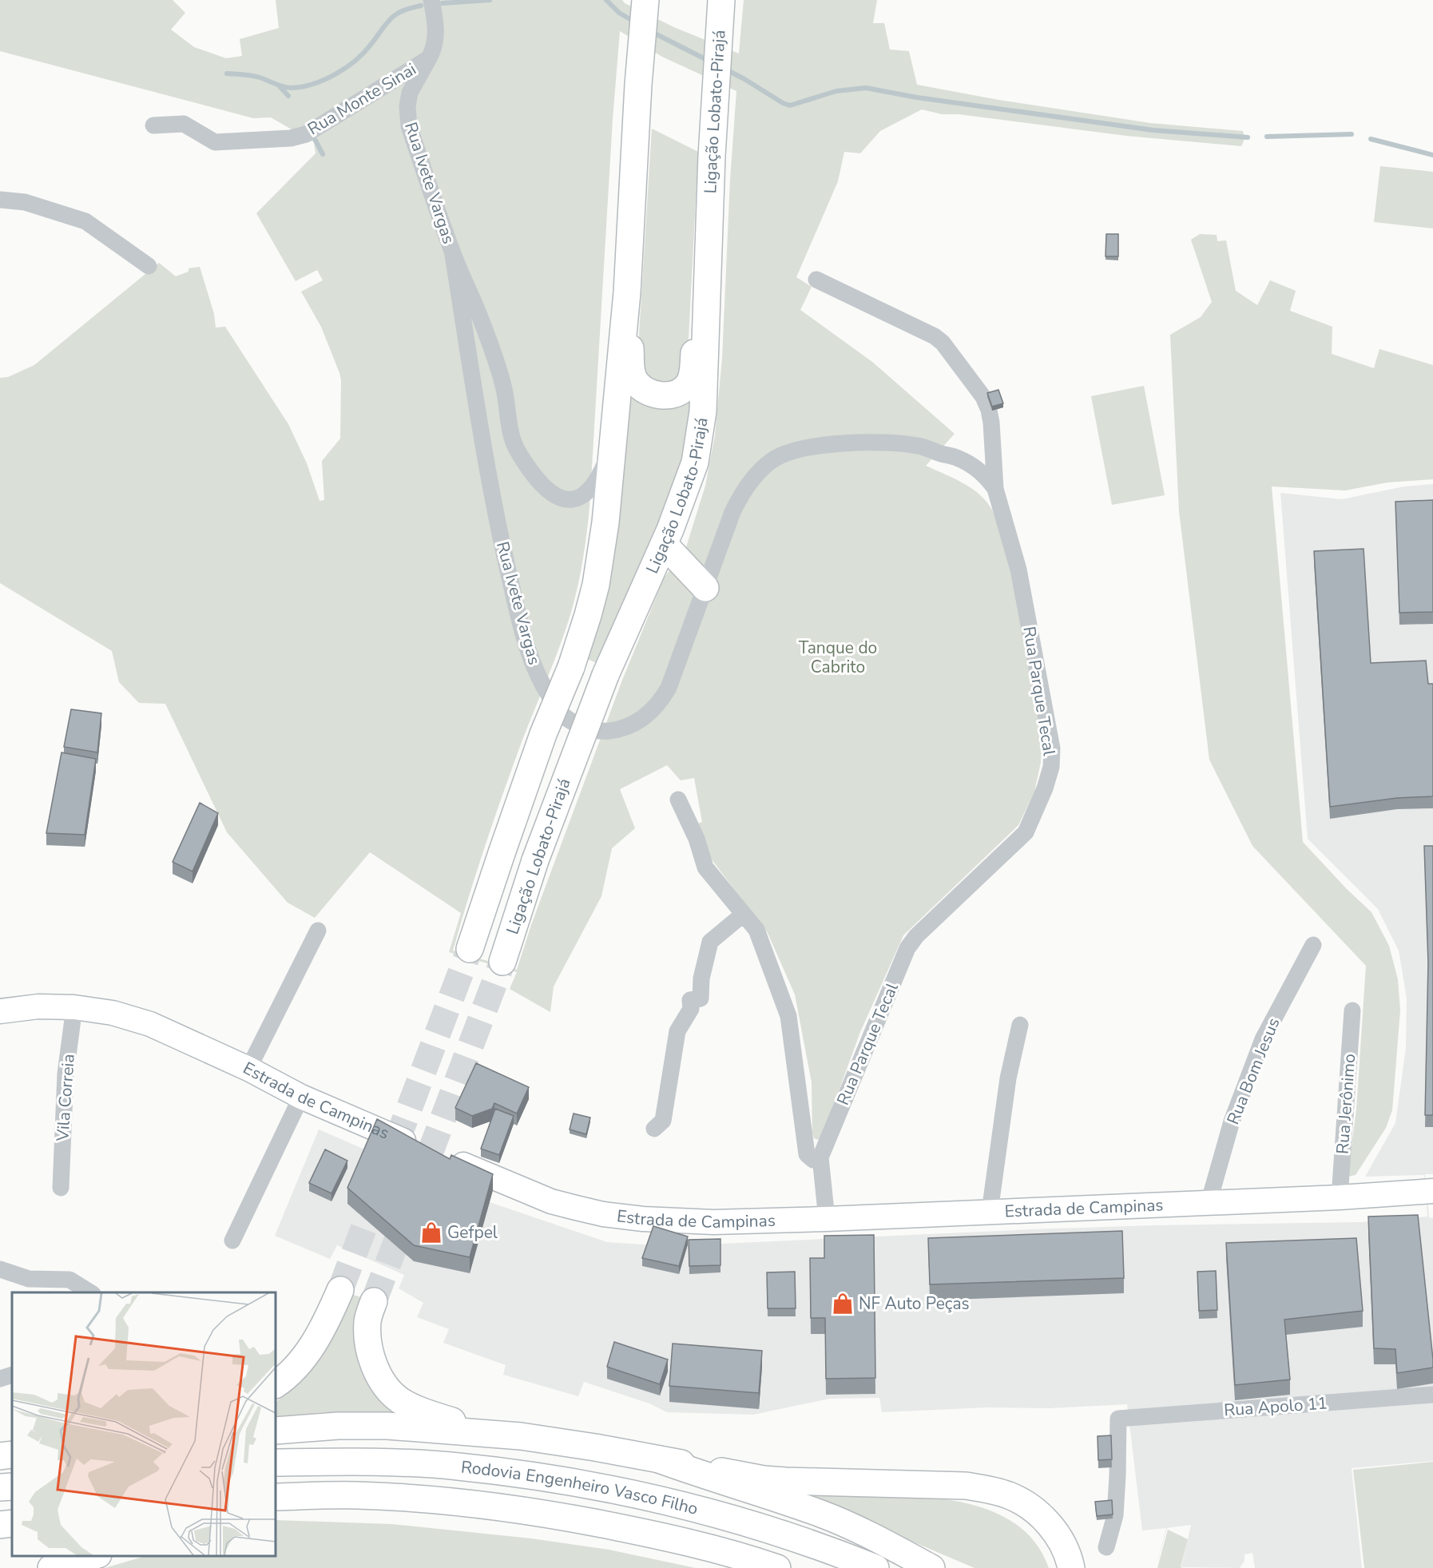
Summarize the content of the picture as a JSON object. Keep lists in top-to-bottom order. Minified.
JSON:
{"streets":{"main road":["Ligação Lobato-Pirajá","Estrada de Campinas","Rodovia Engenheiro Vasco Filho"],"street":["Rua Monte Sinai","Rua Ivete Vargas","Rua Parque Tecal","Rua Bom Jesus","Vila Correia","Rua Jerônimo","Rua Apolo 11"]},"crossings":[["Rua Monte Sinai","Rua Ivete Vargas"],["Ligação Lobato-Pirajá","Rua Ivete Vargas"],["Rua Ivete Vargas","Rua Parque Tecal"],["Rua Parque Tecal","Estrada de Campinas"],["Rua Bom Jesus","Estrada de Campinas"],["Vila Correia","Estrada de Campinas"],["Estrada de Campinas","Rua Jerônimo"]],"parks":["Tanque do Cabrito"],"places":{"shop":["Gefpel","NF Auto Peças"]}}
